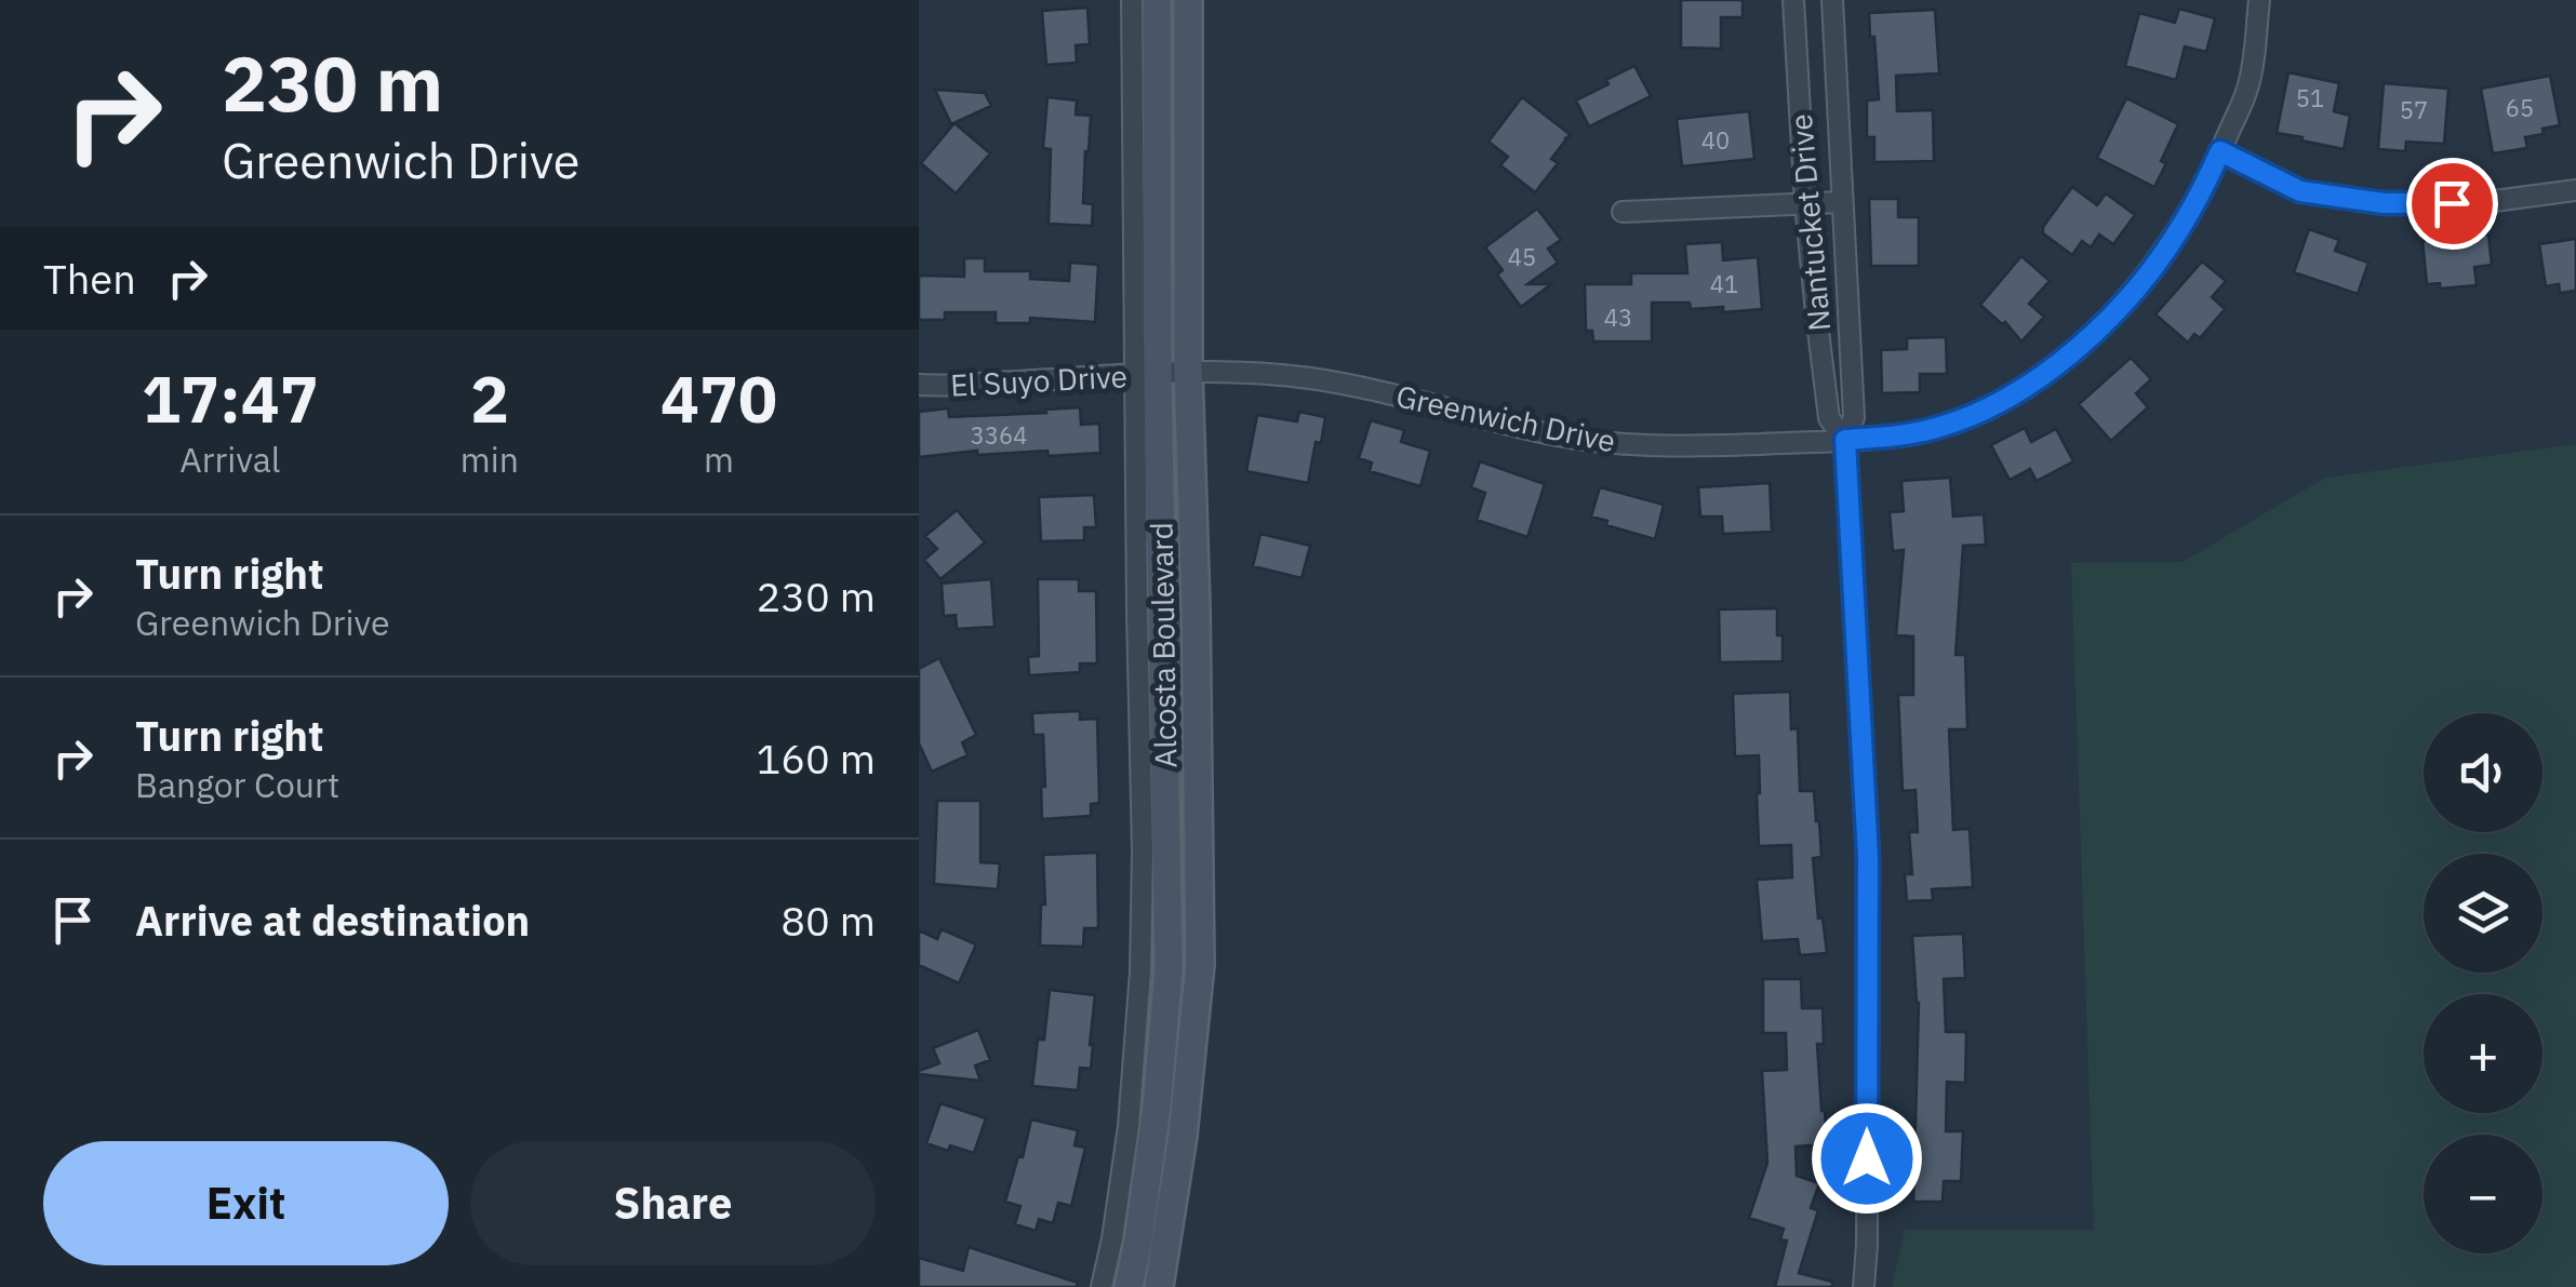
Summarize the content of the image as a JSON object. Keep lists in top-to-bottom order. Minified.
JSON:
{"streets":{"main road":["Alcosta Boulevard"],"street":["Nantucket Drive","El Suyo Drive","Greenwich Drive"]},"crossings":[["Nantucket Drive","Greenwich Drive"],["El Suyo Drive","Greenwich Drive"],["El Suyo Drive","Alcosta Boulevard"],["Greenwich Drive","Alcosta Boulevard"]],"house_numbers":["51","65","57","40","45","41","43","3364"],"page":{"turn":["230 m","Greenwich Drive"],"then":"Then","eta":["17:47","Arrival","2","min","470","m"],"list":[{"name":"Turn right","note":"Greenwich Drive","value":"230 m"},{"name":"Turn right","note":"Bangor Court","value":"160 m"},{"name":"Arrive at destination","value":"80 m"}],"map_buttons":["+","−"],"buttons":["Exit","Share"]}}
